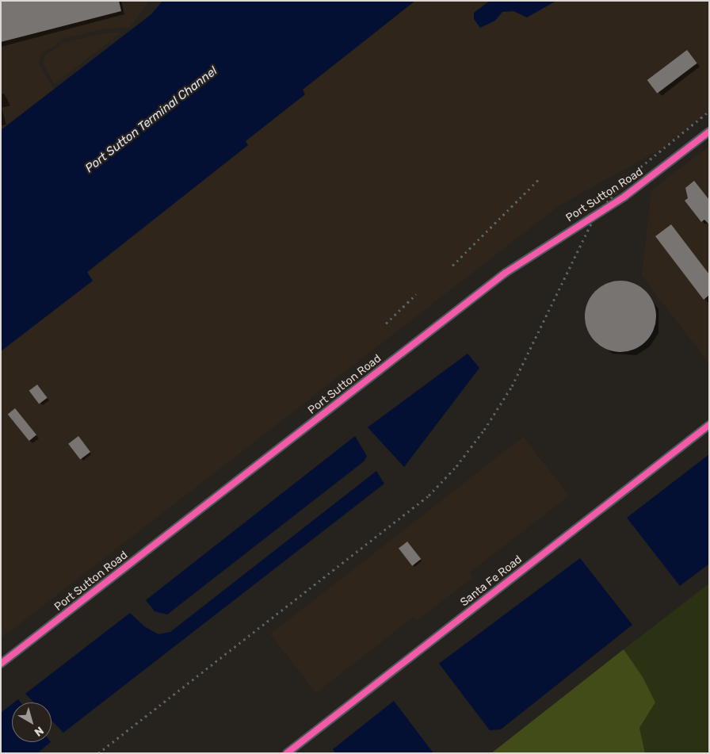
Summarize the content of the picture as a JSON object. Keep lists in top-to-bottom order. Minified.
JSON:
{"streets":{"street":["Port Sutton Road","Santa Fe Road"]},"water":["Port Sutton Terminal Channel"],"north":"bottom right"}
